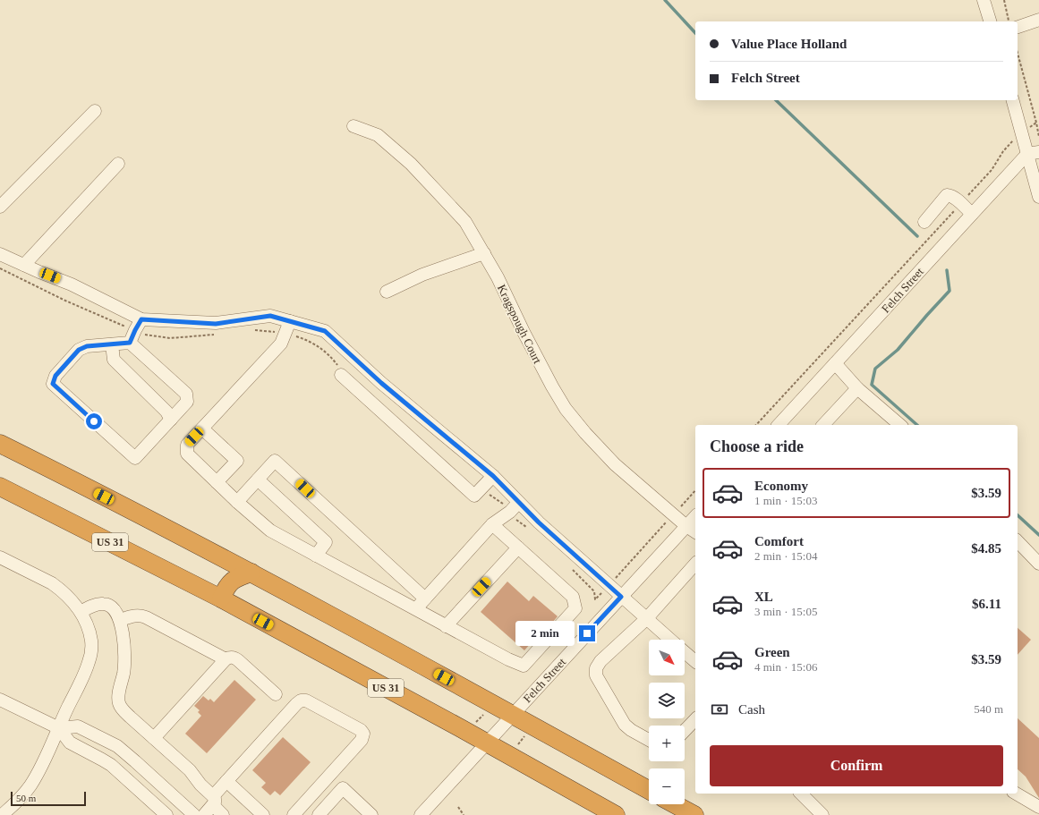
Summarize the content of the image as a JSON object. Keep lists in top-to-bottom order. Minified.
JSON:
{"streets":{"highway":["US 31"],"street":["Felch Street","Kragspough Court"]},"crossings":[["Felch Street","Kragspough Court"],["Felch Street","US 31"]],"scale_bar":"50 m","north":"bottom right","page":{"banner":["Value Place Holland","Felch Street"],"heading":"Choose a ride","list":[{"name":"Economy","note":"1 min · 15:03","value":"$3.59"},{"name":"Comfort","note":"2 min · 15:04","value":"$4.85"},{"name":"XL","note":"3 min · 15:05","value":"$6.11"},{"name":"Green","note":"4 min · 15:06","value":"$3.59"}],"bubble":"2 min","map_buttons":["+","−"],"pay":["Cash","540 m"],"buttons":"Confirm","scale":"50 m"}}
